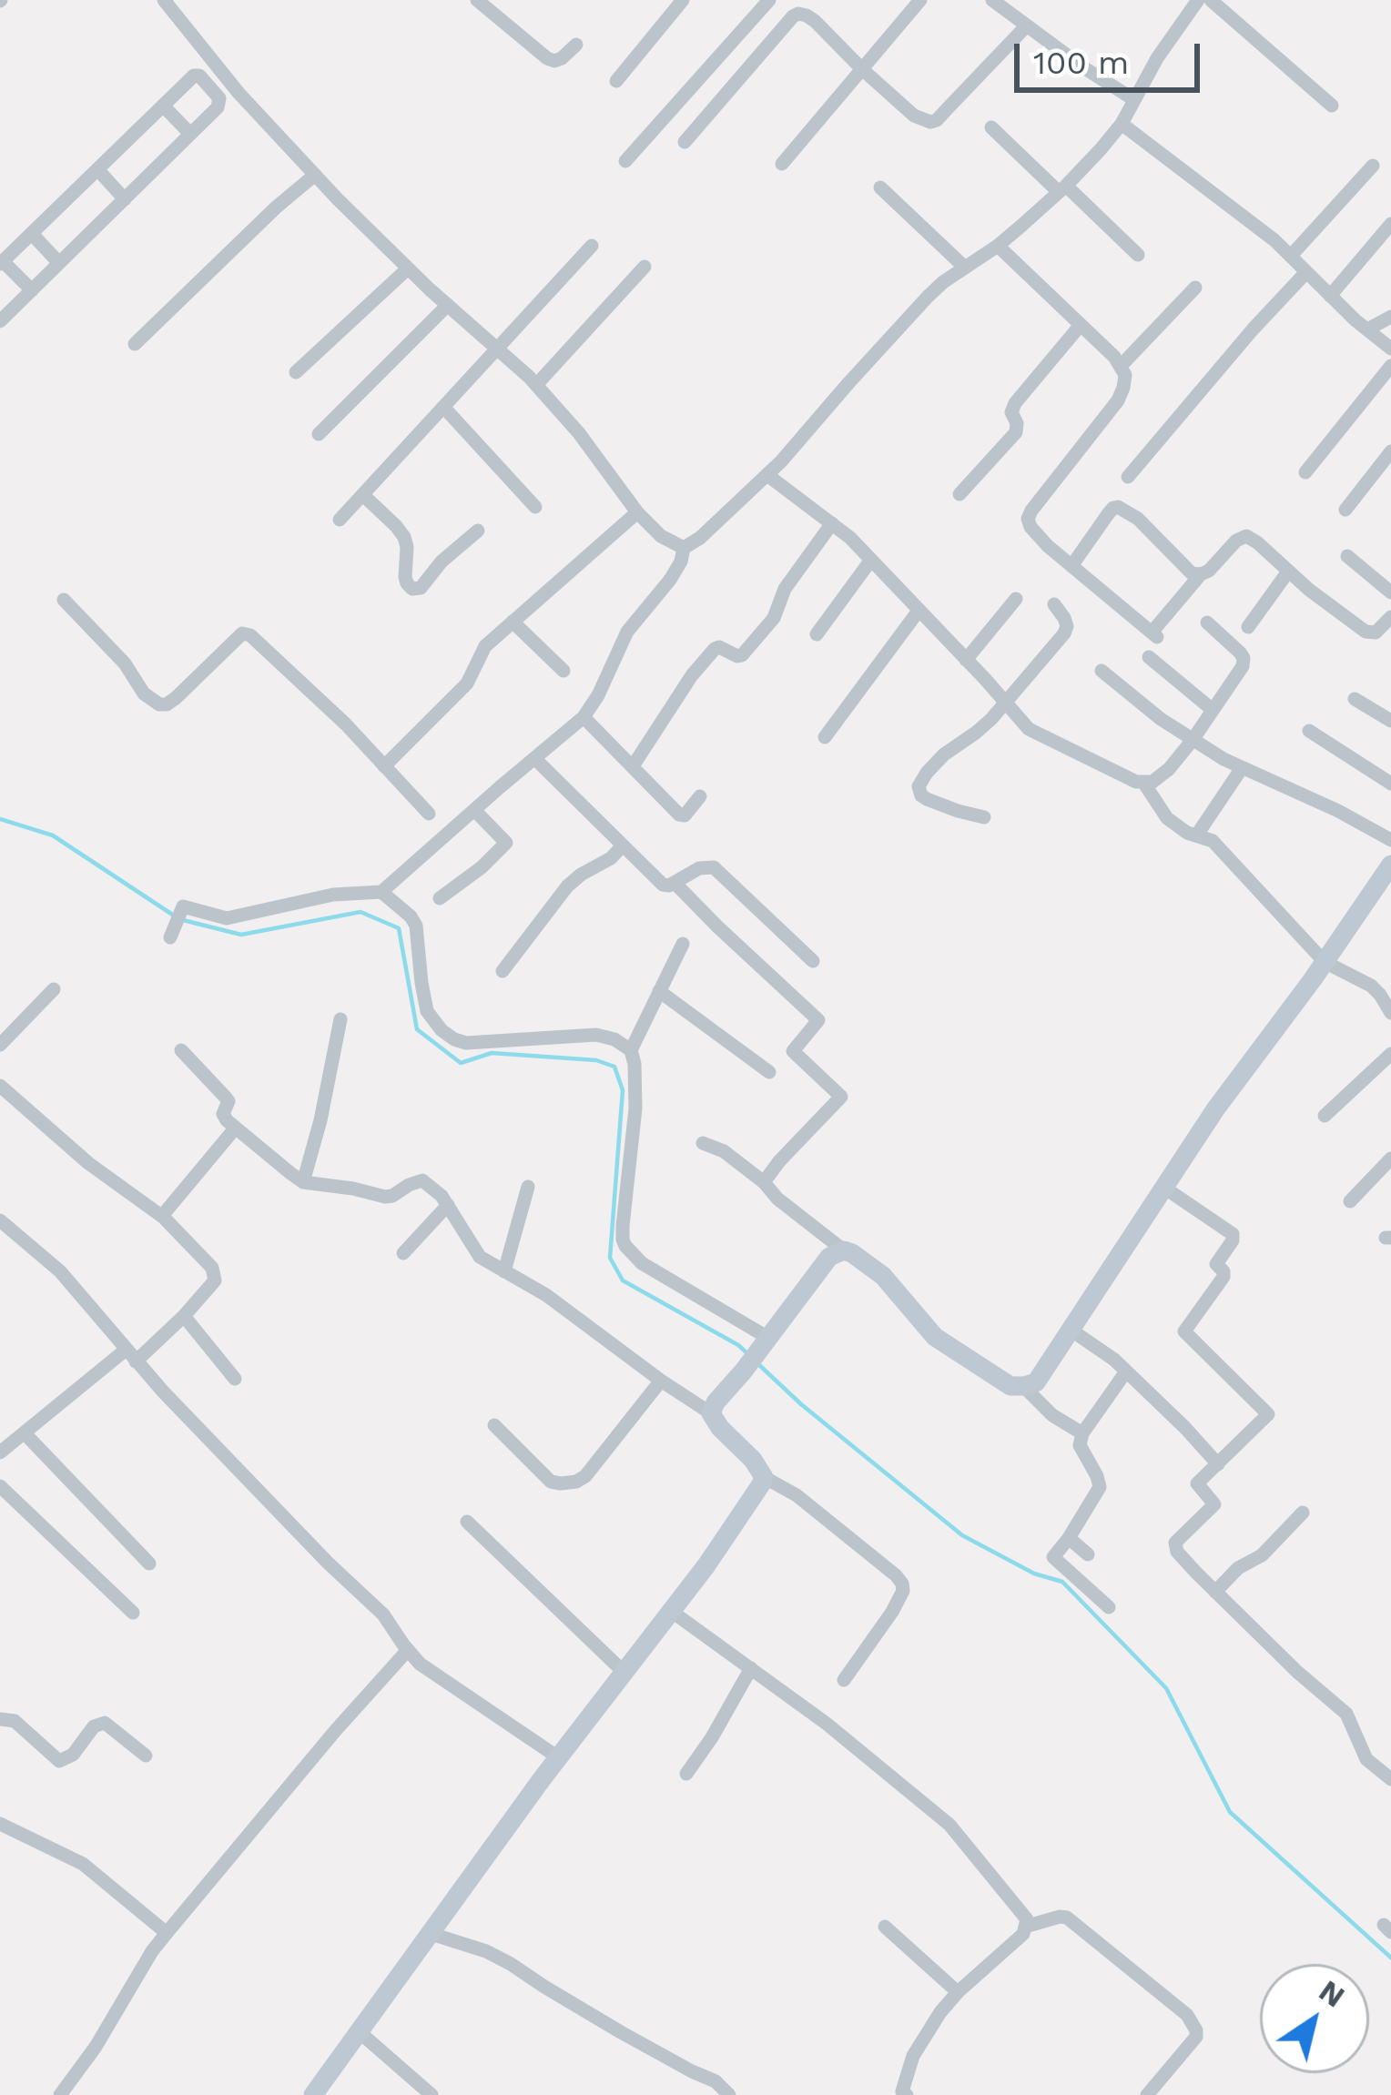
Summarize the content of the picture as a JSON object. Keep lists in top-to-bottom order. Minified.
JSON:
{"scale_bar":"100 m","north":"top right"}
